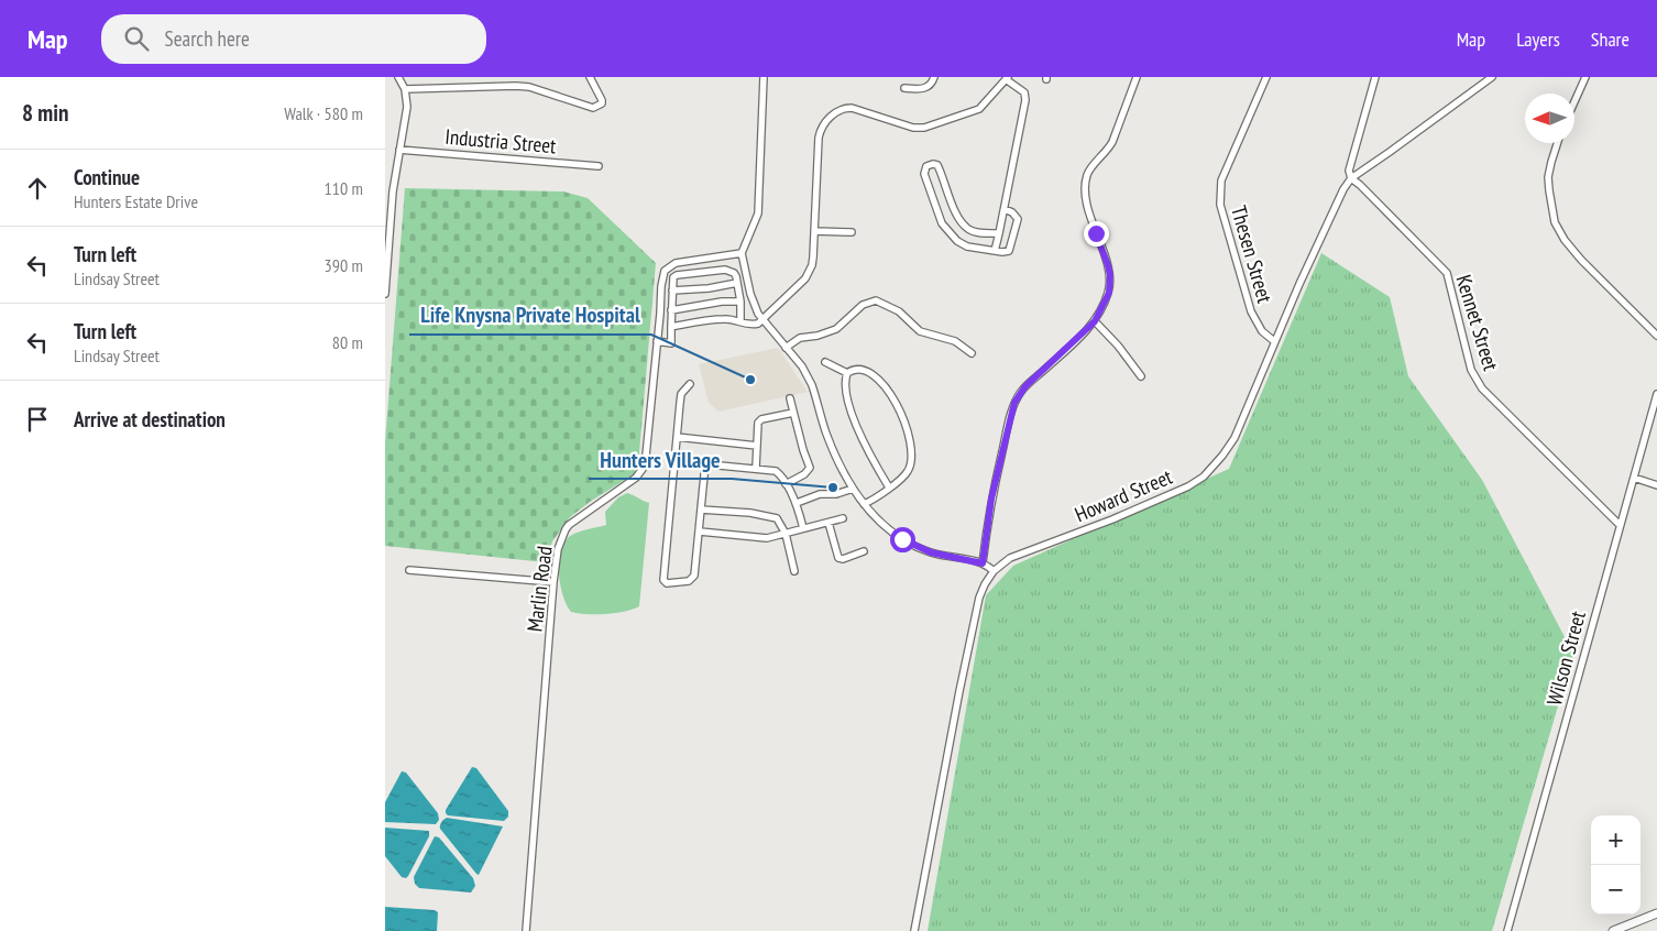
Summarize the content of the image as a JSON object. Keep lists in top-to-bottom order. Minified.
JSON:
{"streets":{"street":["Industria Street","Thesen Street","Kennet Street","Howard Street","Marlin Road","Wilson Street"]},"crossings":[["Thesen Street","Howard Street"],["Kennet Street","Howard Street"],["Kennet Street","Wilson Street"]],"places":["Life Knysna Private Hospital","Hunters Village"],"north":"left","page":{"header":"Map","search":"Search here","nav":["Map","Layers","Share"],"heading":["8 min","Walk · 580 m"],"list":[["Continue","Hunters Estate Drive","110 m"],["Turn left","Lindsay Street","390 m"],["Turn left","Lindsay Street","80 m"],"Arrive at destination"],"map_buttons":["+","−"]}}
